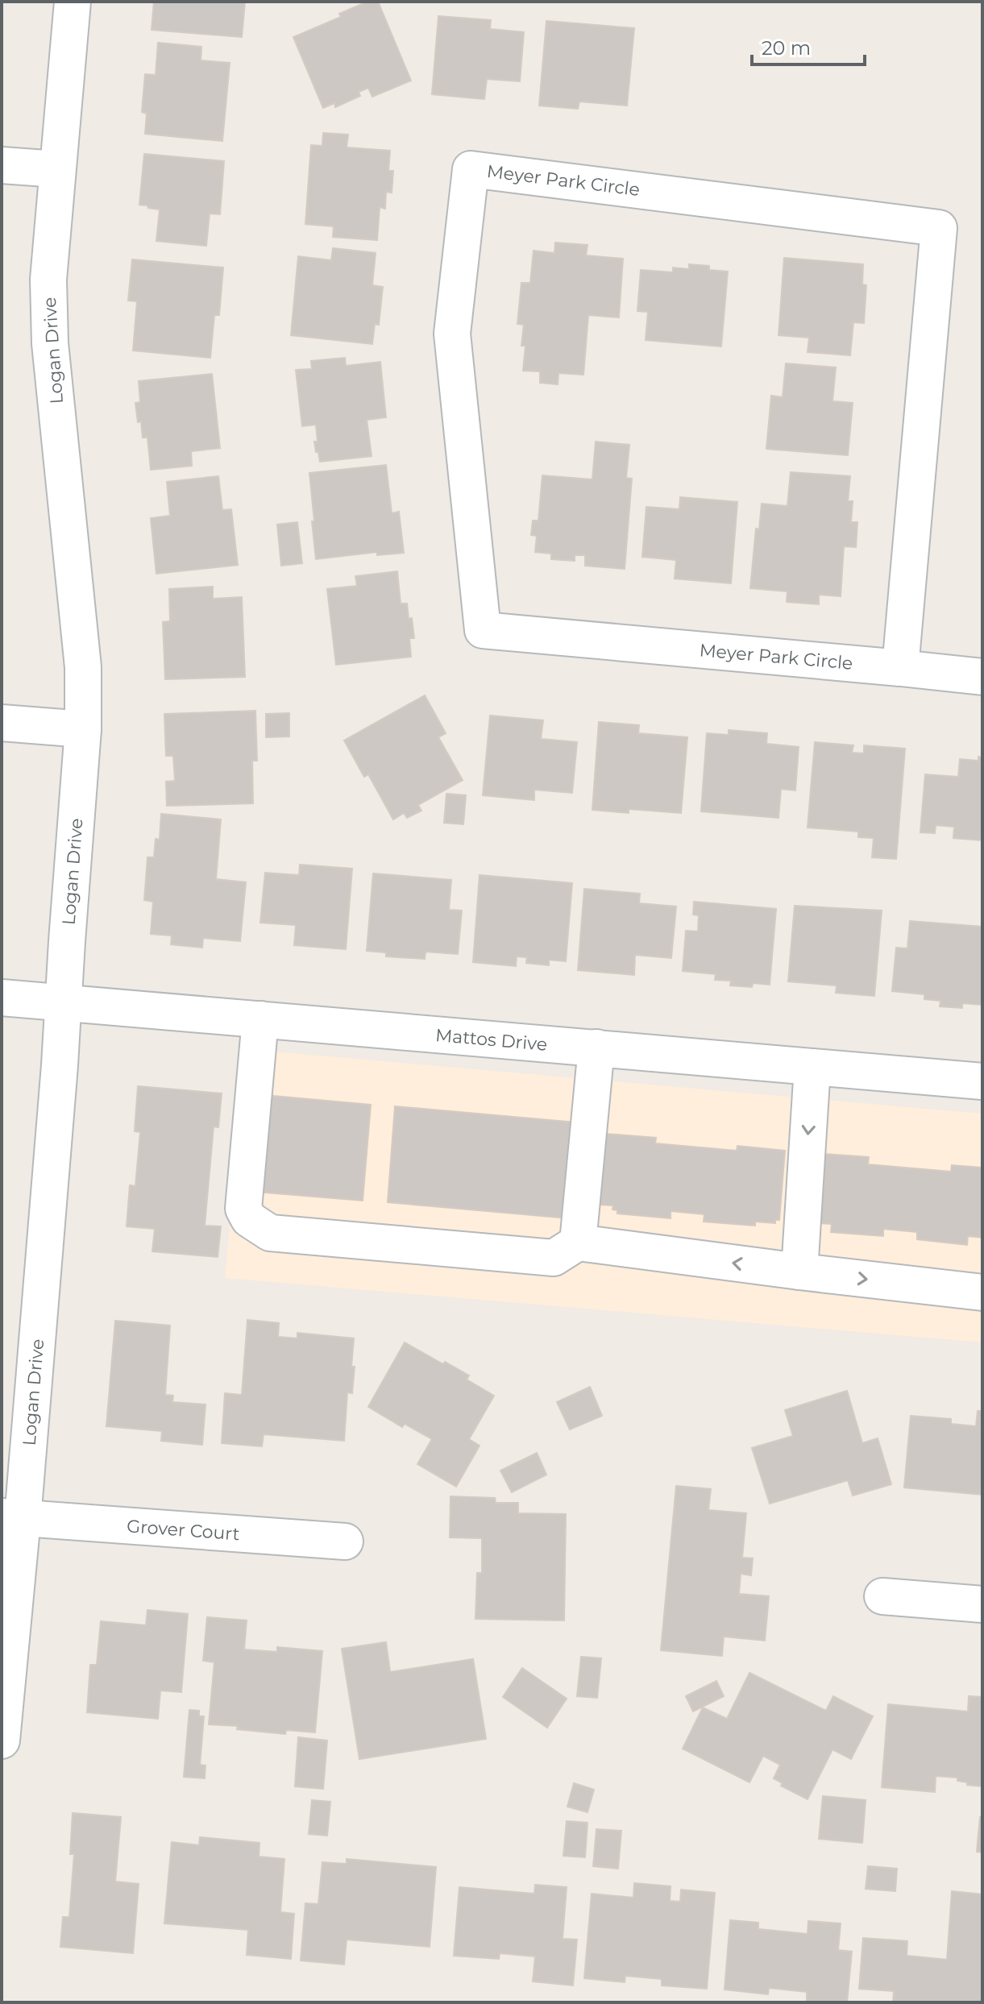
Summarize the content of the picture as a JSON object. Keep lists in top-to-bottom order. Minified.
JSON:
{"streets":{"street":["Meyer Park Circle","Logan Drive","Mattos Drive","Grover Court"]},"crossings":[["Logan Drive","Mattos Drive"],["Logan Drive","Grover Court"]],"scale_bar":"20 m"}
